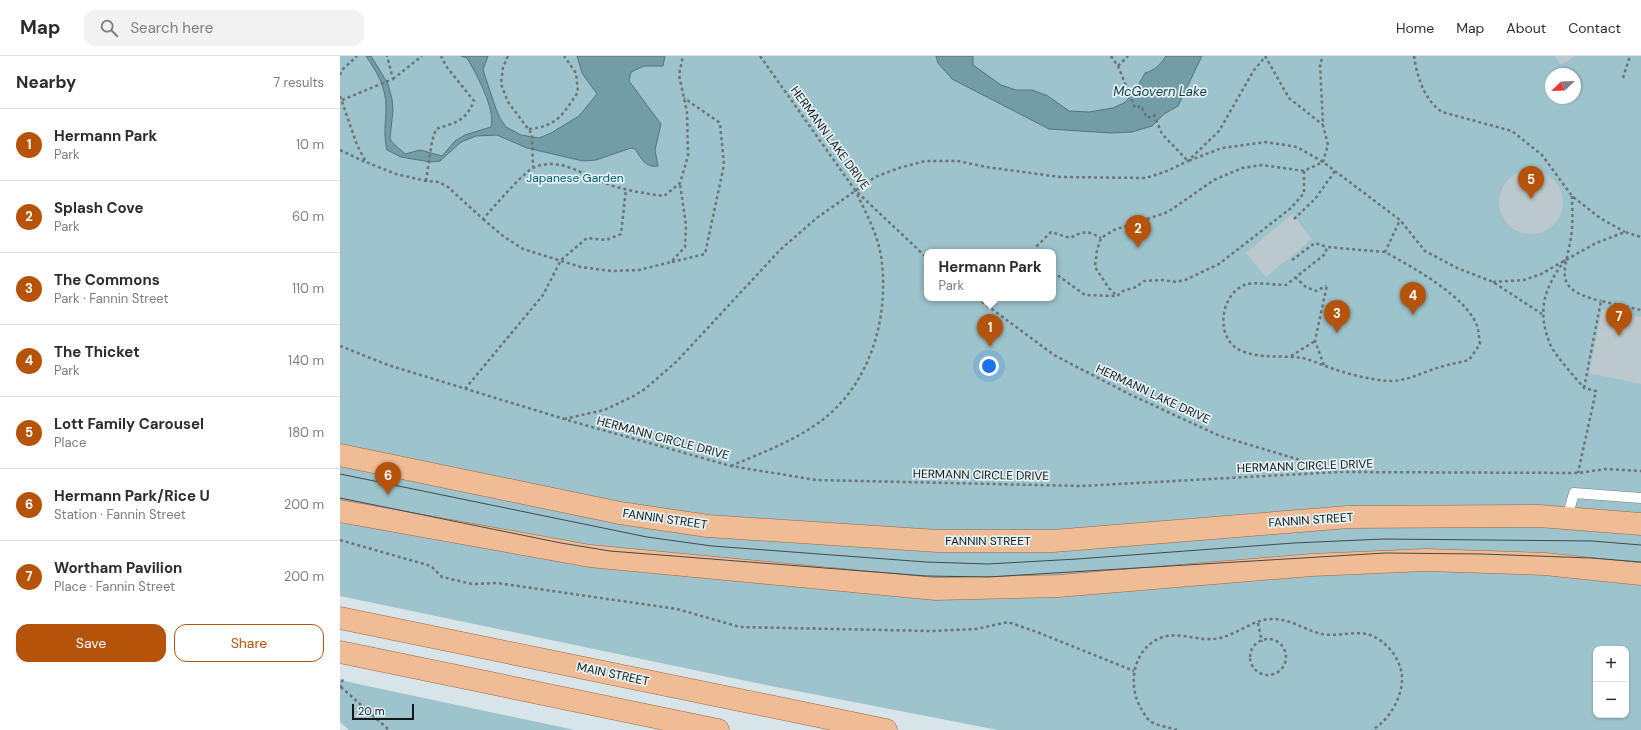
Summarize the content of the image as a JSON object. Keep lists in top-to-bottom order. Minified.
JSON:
{"streets":{"main road":["FANNIN STREET","MAIN STREET"],"path":["HERMANN LAKE DRIVE","HERMANN CIRCLE DRIVE"]},"crossings":[["HERMANN LAKE DRIVE","HERMANN CIRCLE DRIVE"]],"water":["McGovern Lake"],"parks":["Japanese Garden"],"scale_bar":"20 m","north":"bottom left","page":{"header":"Map","search":"Search here","nav":["Home","Map","About","Contact"],"heading":["Nearby","7 results"],"list":[{"mark":"1","name":"Hermann Park","note":"Park","value":"10 m"},{"mark":"2","name":"Splash Cove","note":"Park","value":"60 m"},{"mark":"3","name":"The Commons","note":"Park · Fannin Street","value":"110 m"},{"mark":"4","name":"The Thicket","note":"Park","value":"140 m"},{"mark":"5","name":"Lott Family Carousel","note":"Place","value":"180 m"},{"mark":"6","name":"Hermann Park/Rice U","note":"Station · Fannin Street","value":"200 m"},{"mark":"7","name":"Wortham Pavilion","note":"Place · Fannin Street","value":"200 m"}],"pins":["5","2","4","3","7","1","6"],"popup":["Hermann Park","Park"],"buttons":["Save","Share"],"map_buttons":["+","−"],"scale":"20 m"}}
